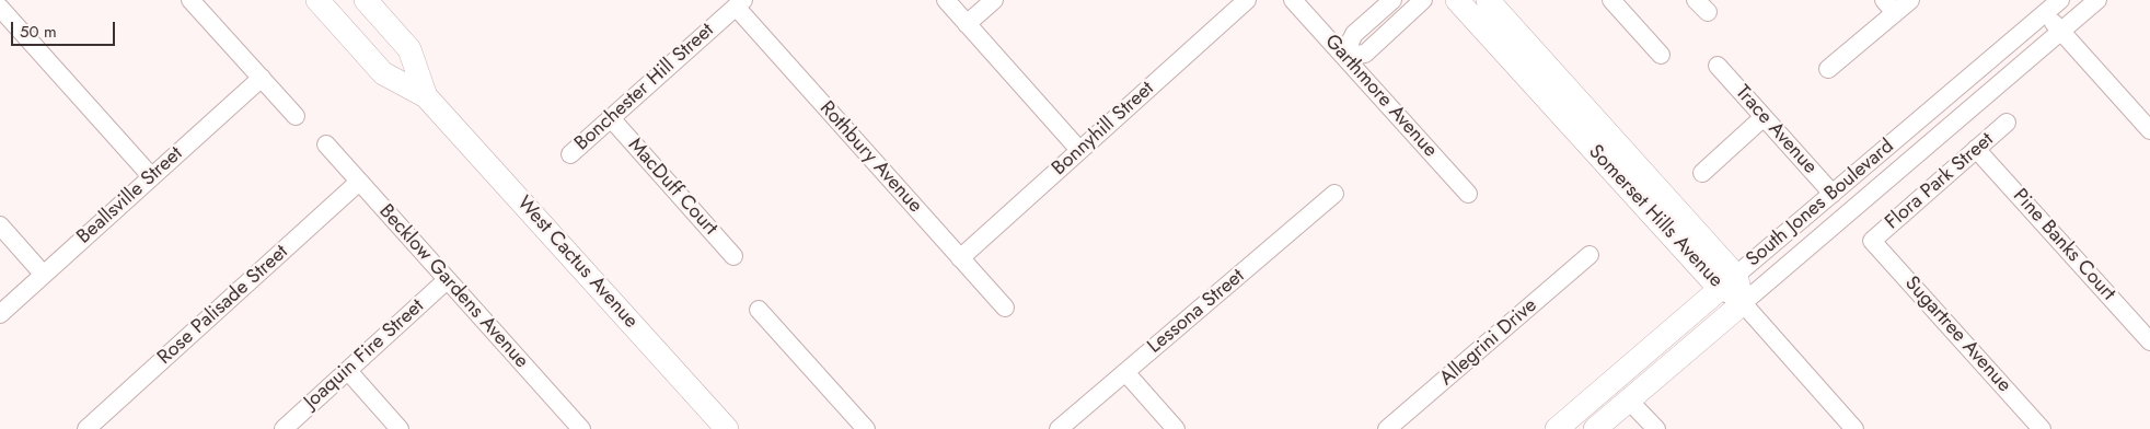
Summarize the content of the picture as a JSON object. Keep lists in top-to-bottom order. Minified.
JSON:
{"streets":{"main road":["South Jones Boulevard","Somerset Hills Avenue","West Cactus Avenue"],"street":["Bonchester Hill Street","Garthmore Avenue","Bonnyhill Street","Trace Avenue","Rothbury Avenue","Flora Park Street","MacDuff Court","Beallsville Street","Pine Banks Court","Becklow Gardens Avenue","Rose Palisade Street","Lessona Street","Sugartree Avenue","Allegrini Drive","Joaquin Fire Street"]},"crossings":[["Bonchester Hill Street","Rothbury Avenue"],["Bonchester Hill Street","MacDuff Court"],["Bonnyhill Street","Rothbury Avenue"],["Trace Avenue","South Jones Boulevard"],["Flora Park Street","Pine Banks Court"],["Flora Park Street","Sugartree Avenue"],["South Jones Boulevard","Somerset Hills Avenue"],["Becklow Gardens Avenue","Rose Palisade Street"],["Becklow Gardens Avenue","Joaquin Fire Street"]],"scale_bar":"50 m"}
